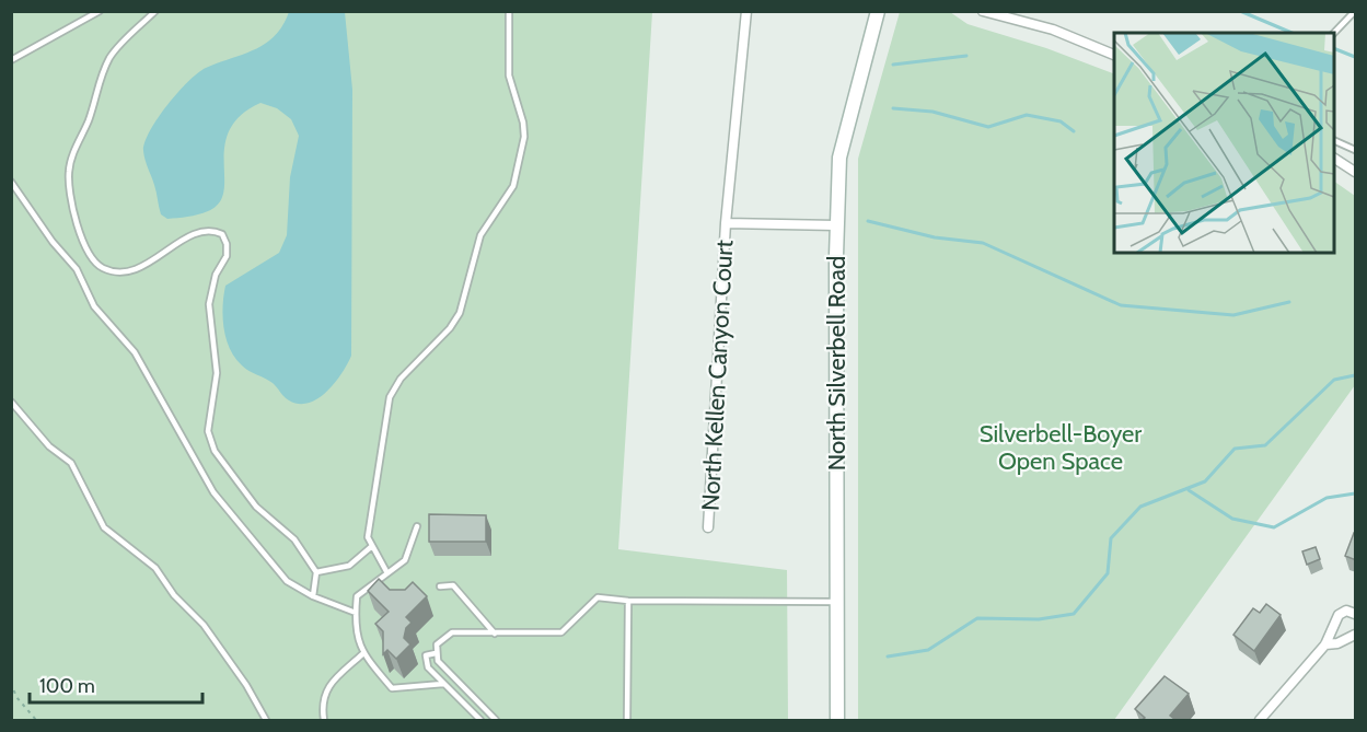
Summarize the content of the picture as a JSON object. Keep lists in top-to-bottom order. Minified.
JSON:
{"streets":{"main road":["North Silverbell Road"],"street":["North Kellen Canyon Court"]},"crossings":[["North Silverbell Road","North Kellen Canyon Court"]],"parks":["Silverbell-Boyer Open Space"],"scale_bar":"100 m"}
